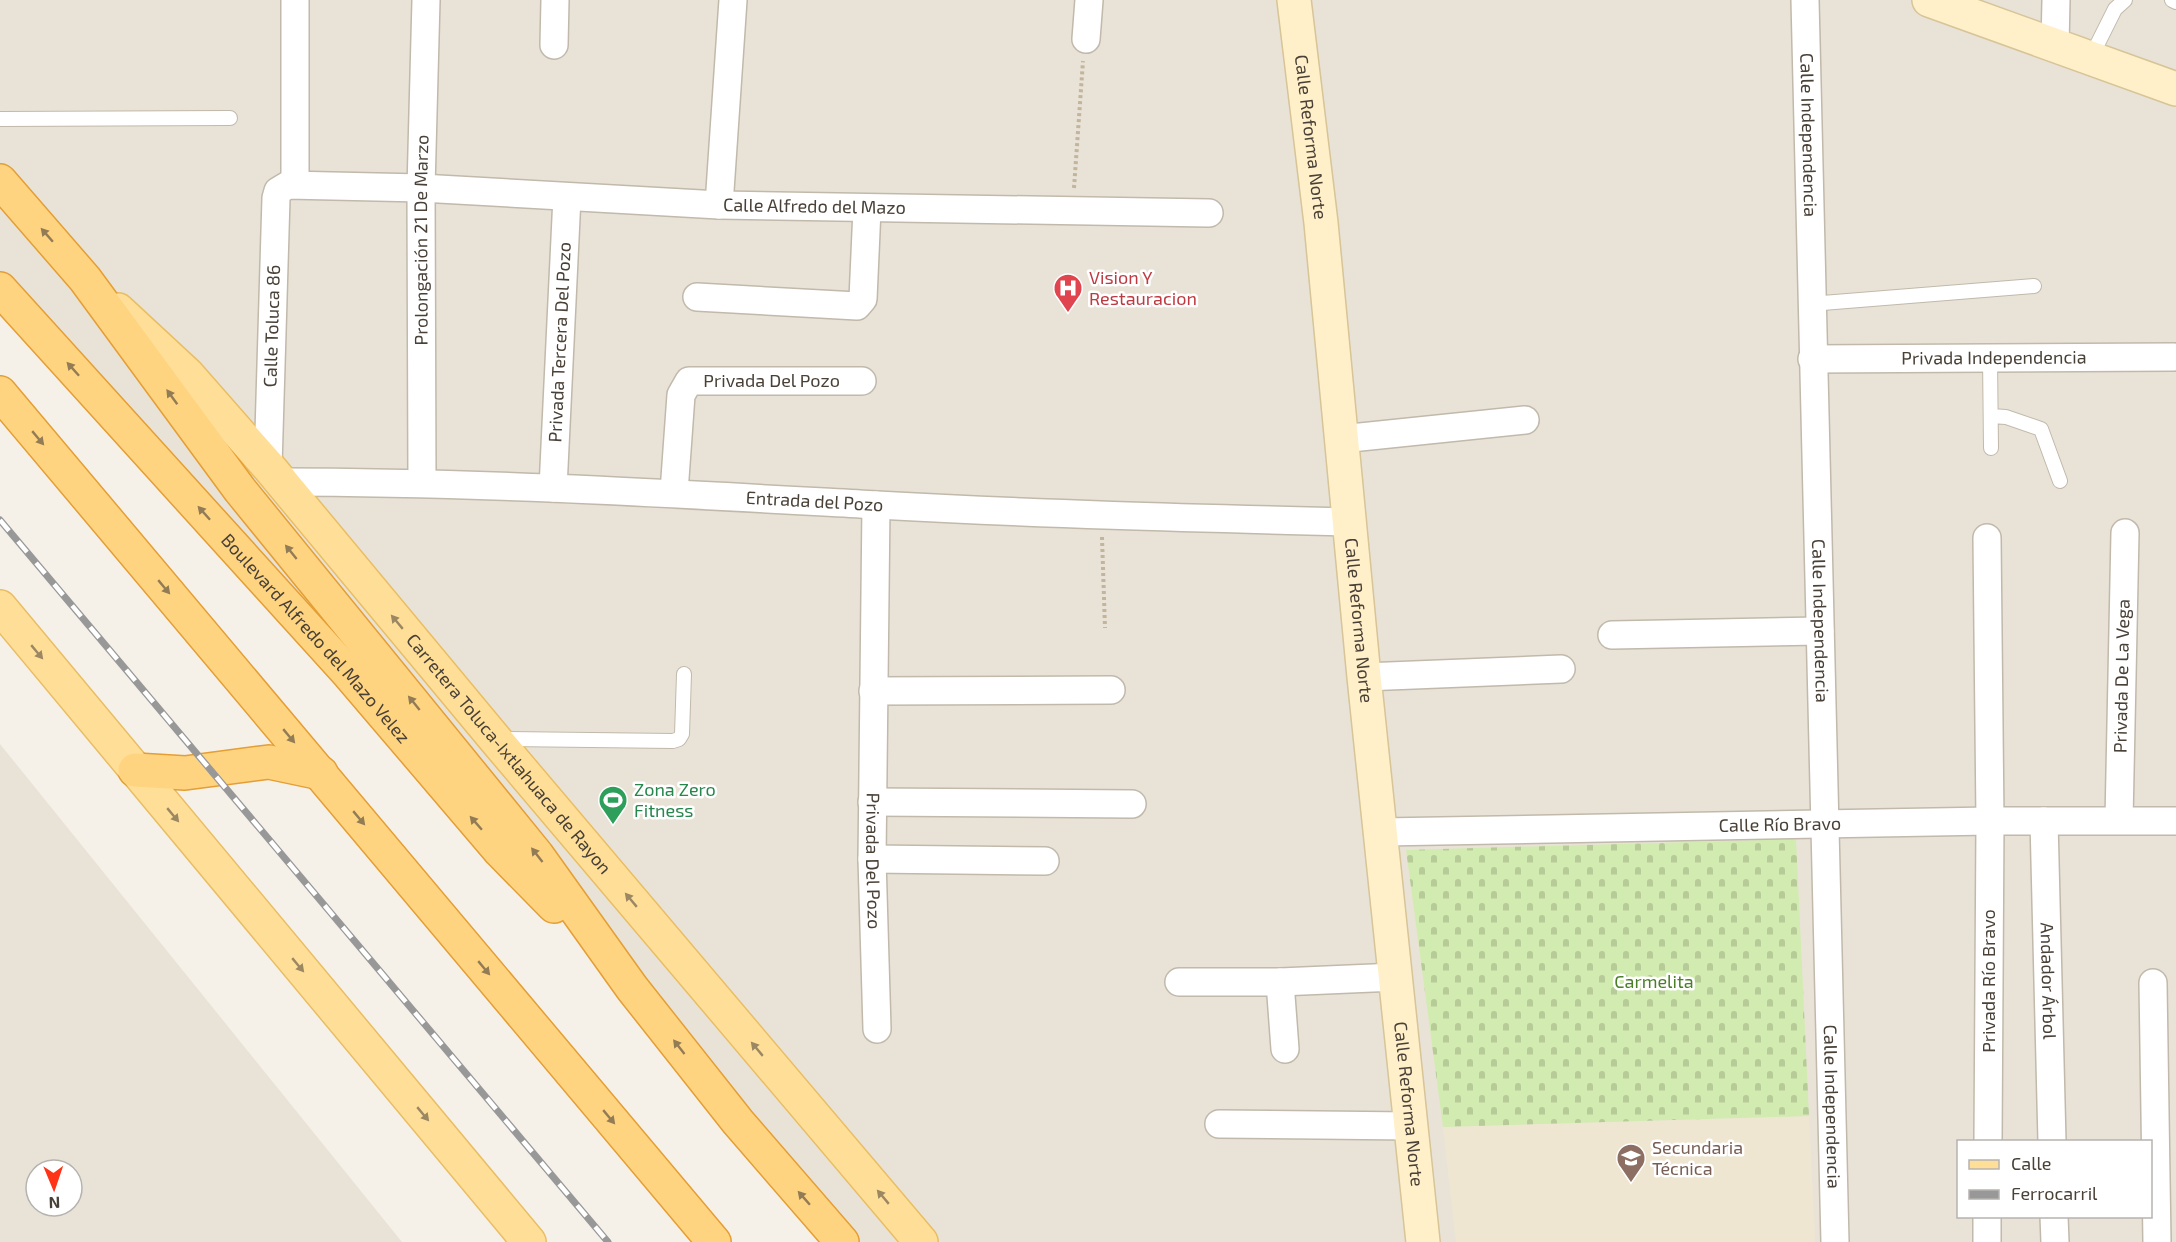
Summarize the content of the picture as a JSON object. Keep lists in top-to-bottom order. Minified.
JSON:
{"streets":{"highway":["Boulevard Alfredo del Mazo Velez","Carretera Toluca-Ixtlahuaca de Rayon"],"main road":["Calle Reforma Norte"],"street":["Calle Independencia","Calle Alfredo del Mazo","Prolongación 21 De Marzo","Calle Toluca 86","Privada Tercera Del Pozo","Privada Independencia","Privada Del Pozo","Entrada del Pozo","Privada De La Vega","Calle Río Bravo","Privada Río Bravo","Andador Árbol"]},"crossings":[["Calle Independencia","Privada Independencia"],["Calle Independencia","Calle Río Bravo"],["Calle Reforma Norte","Entrada del Pozo"],["Calle Reforma Norte","Calle Río Bravo"],["Calle Alfredo del Mazo","Prolongación 21 De Marzo"],["Calle Alfredo del Mazo","Calle Toluca 86"],["Calle Alfredo del Mazo","Privada Tercera Del Pozo"],["Prolongación 21 De Marzo","Entrada del Pozo"],["Calle Toluca 86","Entrada del Pozo"],["Calle Toluca 86","Carretera Toluca-Ixtlahuaca de Rayon"],["Privada Tercera Del Pozo","Entrada del Pozo"],["Privada Del Pozo","Entrada del Pozo"],["Entrada del Pozo","Carretera Toluca-Ixtlahuaca de Rayon"],["Boulevard Alfredo del Mazo Velez","Carretera Toluca-Ixtlahuaca de Rayon"],["Privada De La Vega","Calle Río Bravo"],["Calle Río Bravo","Privada Río Bravo"],["Calle Río Bravo","Andador Árbol"]],"parks":["Carmelita"],"places":{"hospital":["Vision Y Restauracion"],"sports":["Zona Zero Fitness"],"school or university":["Secundaria Técnica"]},"legend":["Calle","Ferrocarril"],"north":"bottom"}
